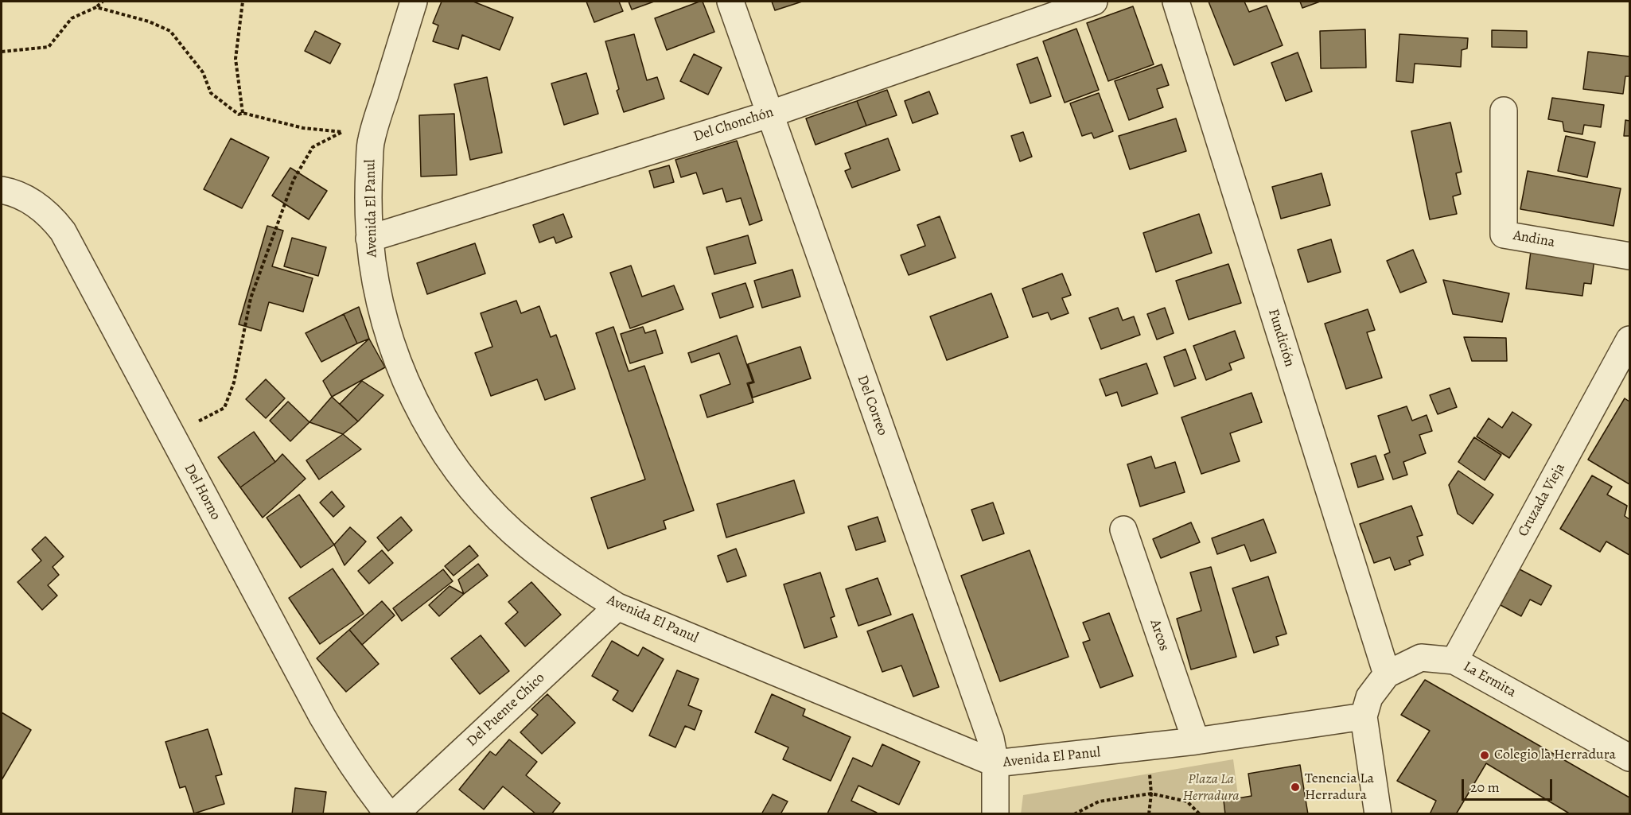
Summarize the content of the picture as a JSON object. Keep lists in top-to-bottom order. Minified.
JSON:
{"streets":{"street":["Del Chonchón","Avenida El Panul","Andina","Fundición","Del Correo","Del Horno","Cruzada Vieja","Arcos","La Ermita","Del Puente Chico"]},"crossings":[["Del Chonchón","Avenida El Panul"],["Del Chonchón","Del Correo"],["Avenida El Panul","Del Correo"],["Avenida El Panul","Arcos"],["Avenida El Panul","La Ermita"],["Avenida El Panul","Del Puente Chico"],["Fundición","La Ermita"],["Cruzada Vieja","La Ermita"]],"parks":["Plaza La Herradura"],"places":["Colegio la Herradura","Tenencia La Herradura"],"scale_bar":"20 m"}
